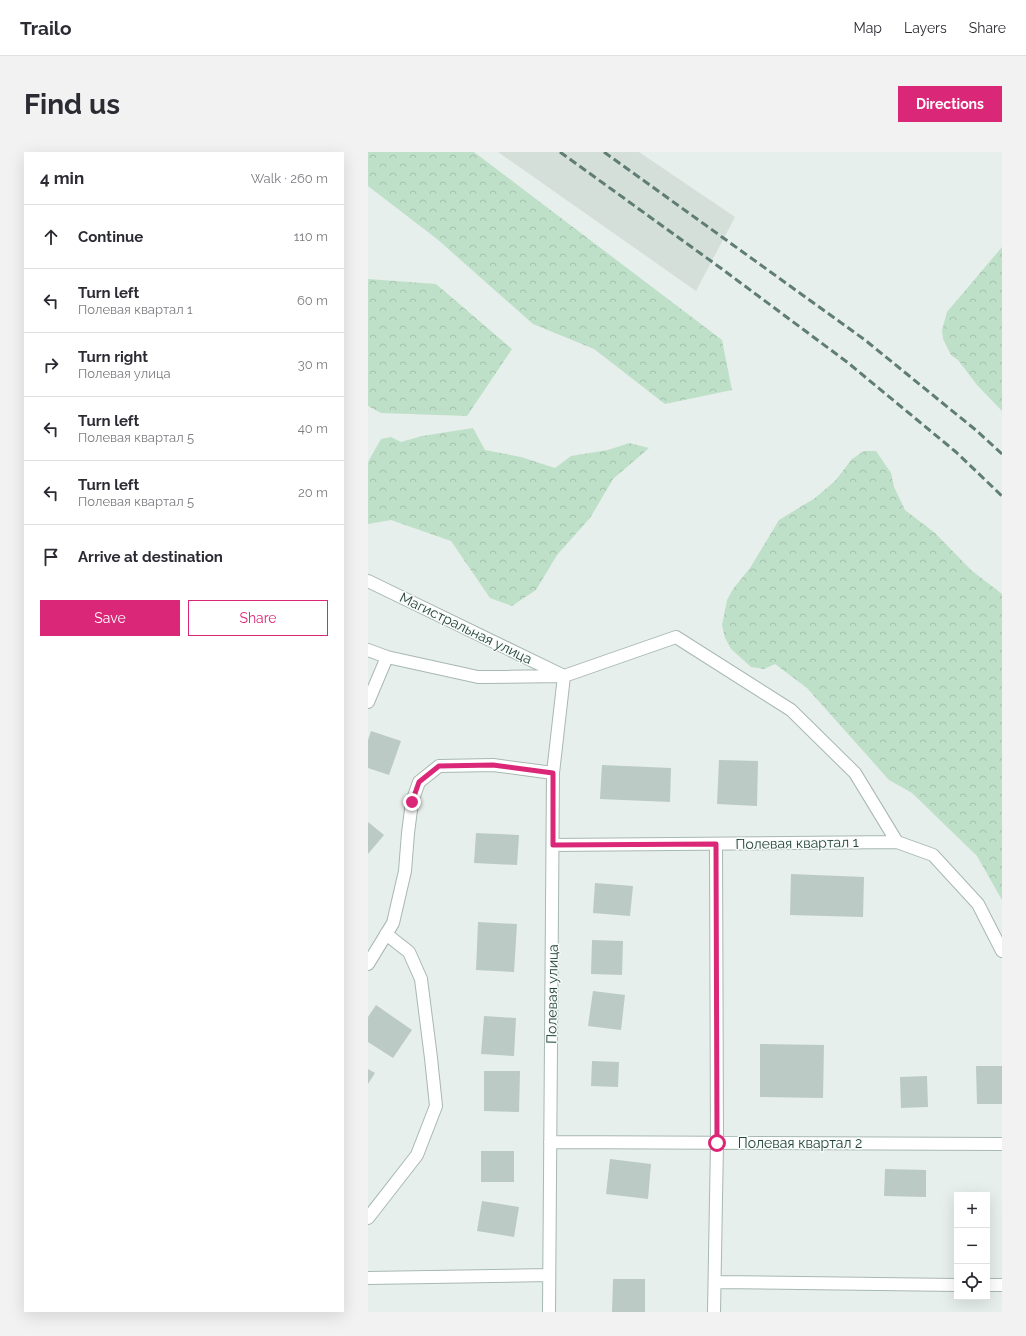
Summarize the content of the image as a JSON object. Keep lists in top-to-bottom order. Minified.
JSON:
{"streets":{"street":["Магистральная улица","Полевая квартал 1","Полевая улица","Полевая квартал 2"]},"crossings":[["Магистральная улица","Полевая улица"],["Полевая квартал 1","Полевая улица"],["Полевая улица","Полевая квартал 2"]],"page":{"header":"Trailo","nav":["Map","Layers","Share"],"buttons":["Directions",["Save","Share"]],"title":"Find us","heading":["4 min","Walk · 260 m"],"list":[["Continue","110 m"],["Turn left","Полевая квартал 1","60 m"],["Turn right","Полевая улица","30 m"],["Turn left","Полевая квартал 5","40 m"],["Turn left","Полевая квартал 5","20 m"],"Arrive at destination"],"map_buttons":["+","−"]}}
